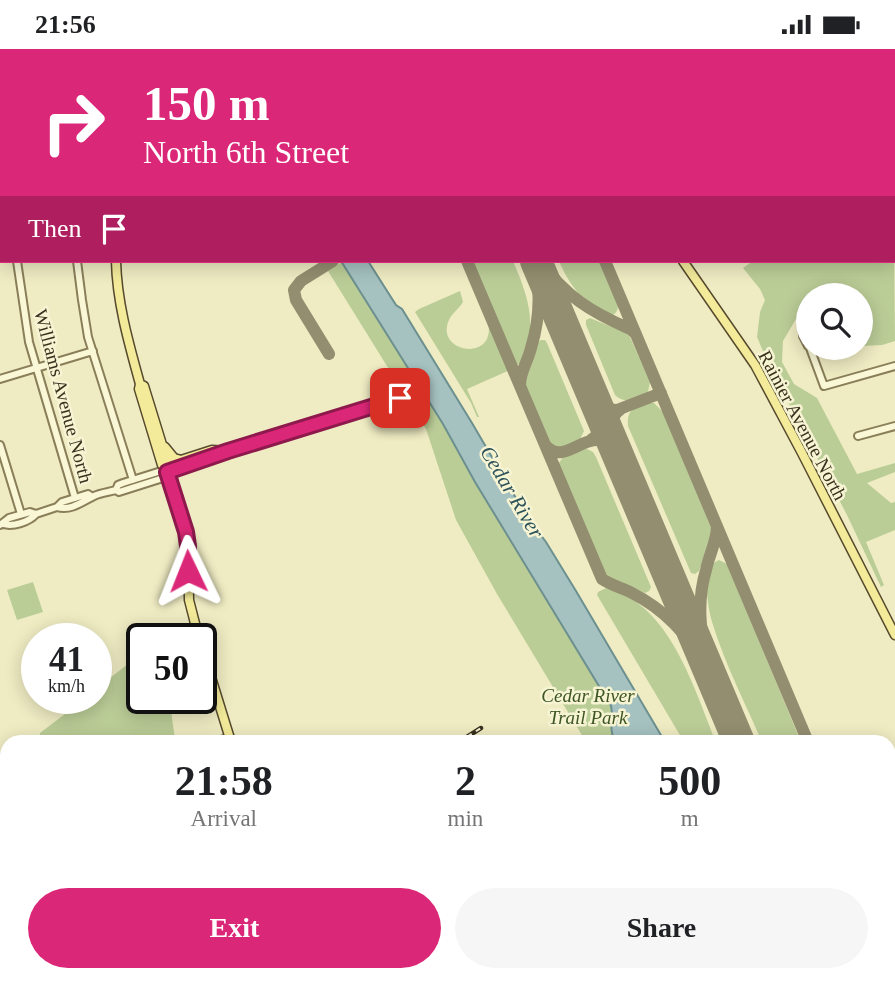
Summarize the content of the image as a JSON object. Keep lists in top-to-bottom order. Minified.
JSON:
{"streets":{"main road":["Rainier Avenue North"],"street":["Williams Avenue North"]},"water":["Cedar River"],"parks":["Cedar River Trail Park"],"page":{"status":"21:56","turn":["150 m","North 6th Street"],"then":"Then","speed":"41 km/h","limit":"50","eta":["21:58","Arrival","2","min","500","m"],"buttons":["Exit","Share"]}}
